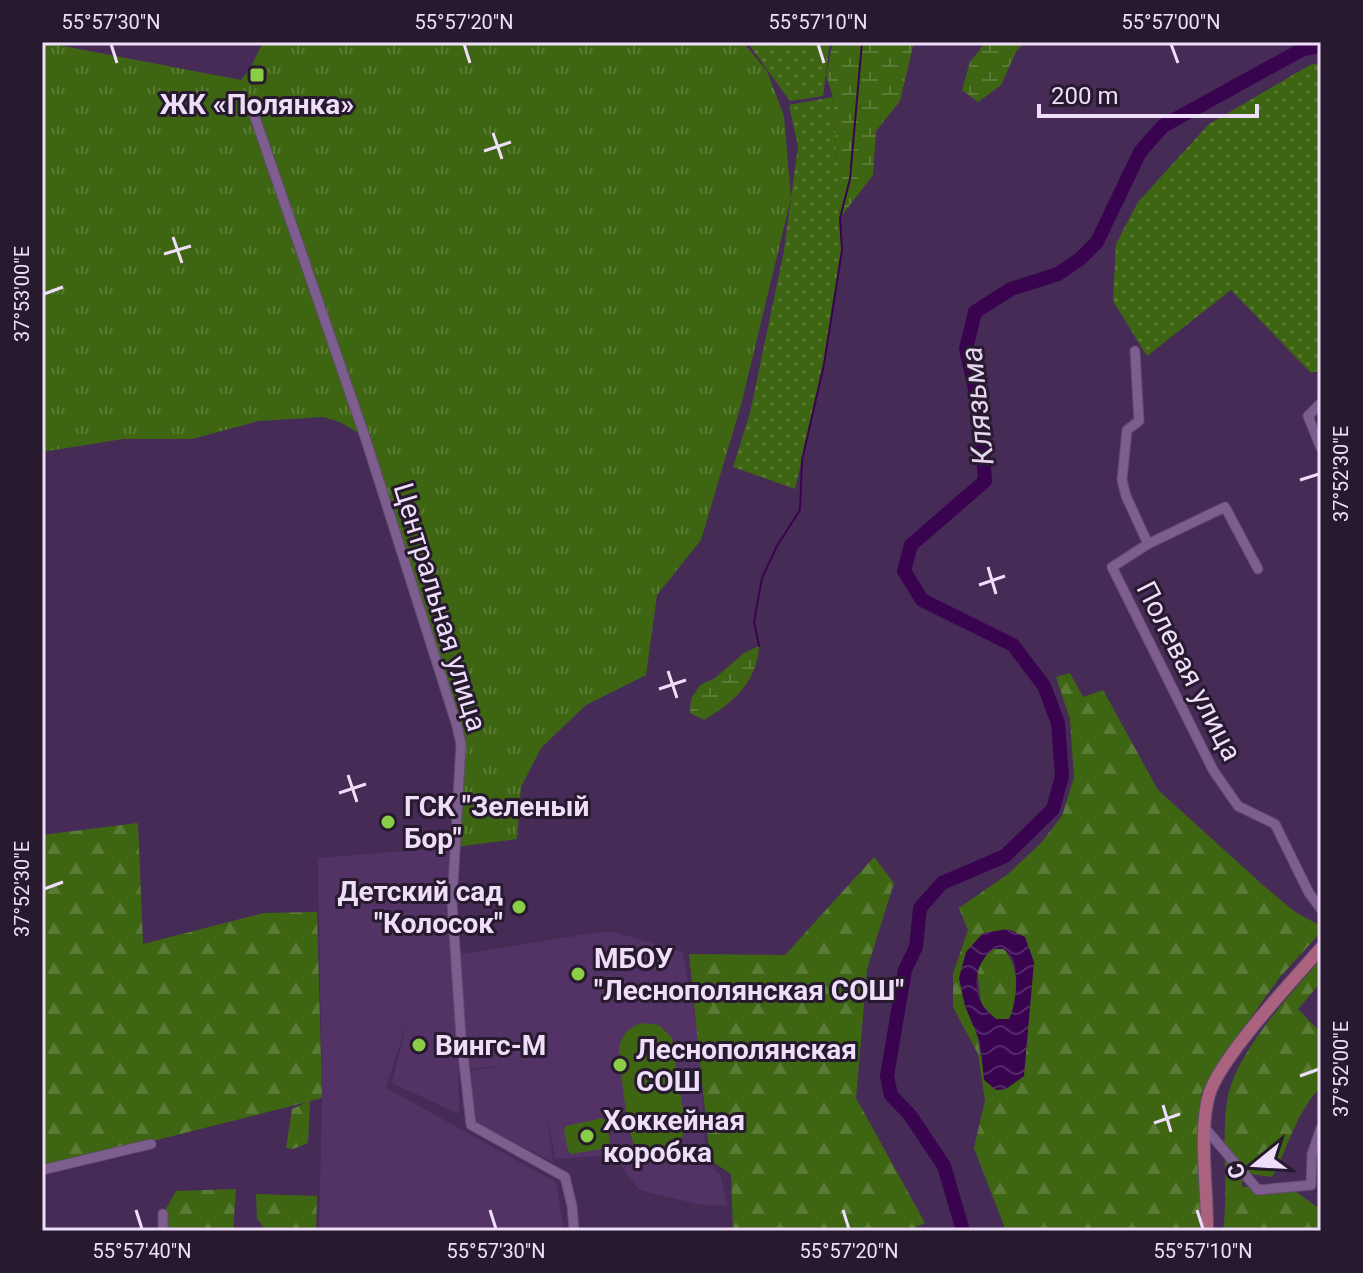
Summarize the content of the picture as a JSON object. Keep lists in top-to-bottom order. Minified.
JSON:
{"streets":{"street":["Центральная улица","Полевая улица"]},"water":["Клязьма"],"places":{"transit":["ЖК «Полянка»"],"other":["ГСК \"Зеленый Бор\"","Детский сад \"Колосок\"","МБОУ \"Леснополянская СОШ\"","Вингс-М","Леснополянская СОШ","Хоккейная коробка"]},"scale_bar":"200 m","north":"left","coordinates":["55°57'30\"N","55°57'20\"N","55°57'10\"N","55°57'00\"N","37°53'00\"E","37°52'30\"E","37°52'00\"E","55°57'40\"N"]}
